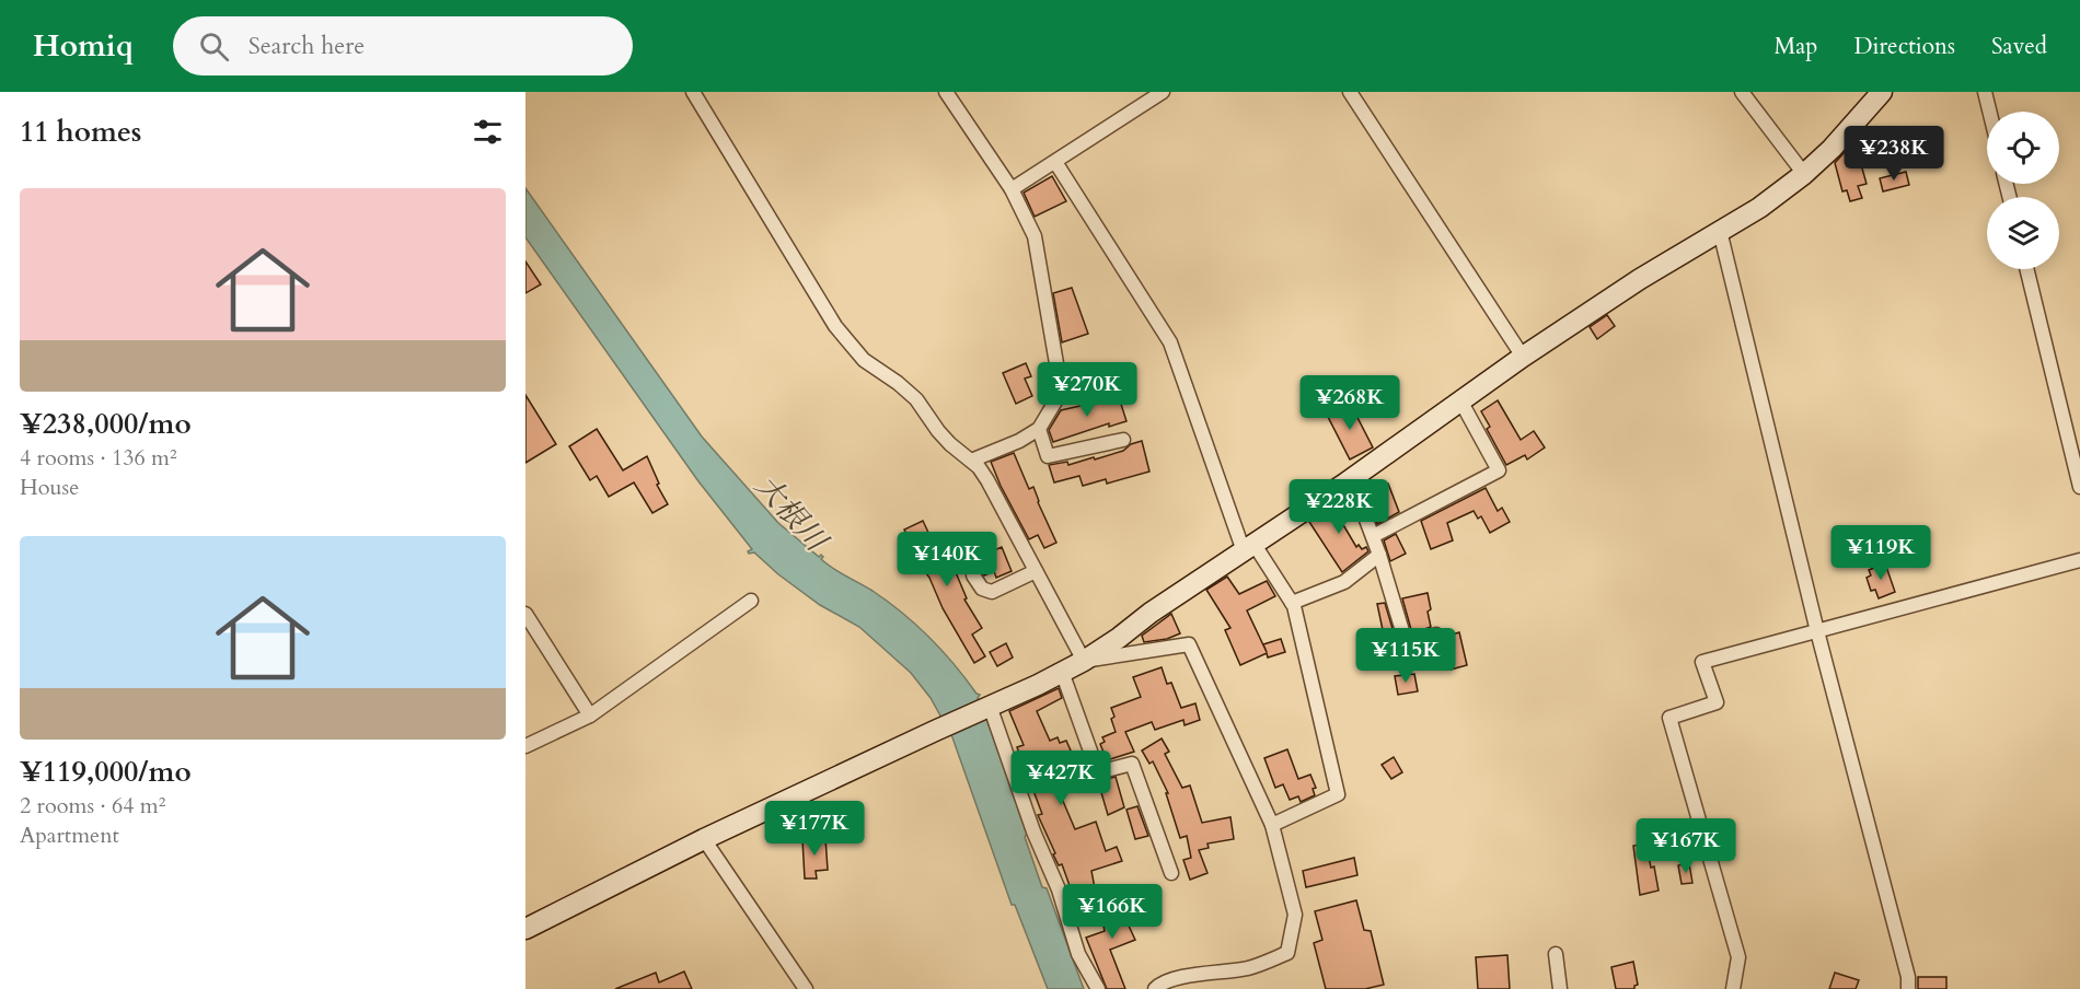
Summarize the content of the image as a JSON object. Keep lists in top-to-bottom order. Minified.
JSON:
{"water":["大根川"],"page":{"header":"Homiq","search":"Search here","nav":["Map","Directions","Saved"],"heading":"11 homes","price":["¥238K","¥270K","¥268K","¥228K","¥119K","¥140K","¥115K","¥427K","¥177K","¥167K","¥166K"],"list":[{"name":"¥238,000/mo","note":"4 rooms · 136 m² · House"},{"name":"¥119,000/mo","note":"2 rooms · 64 m² · Apartment"}]}}
